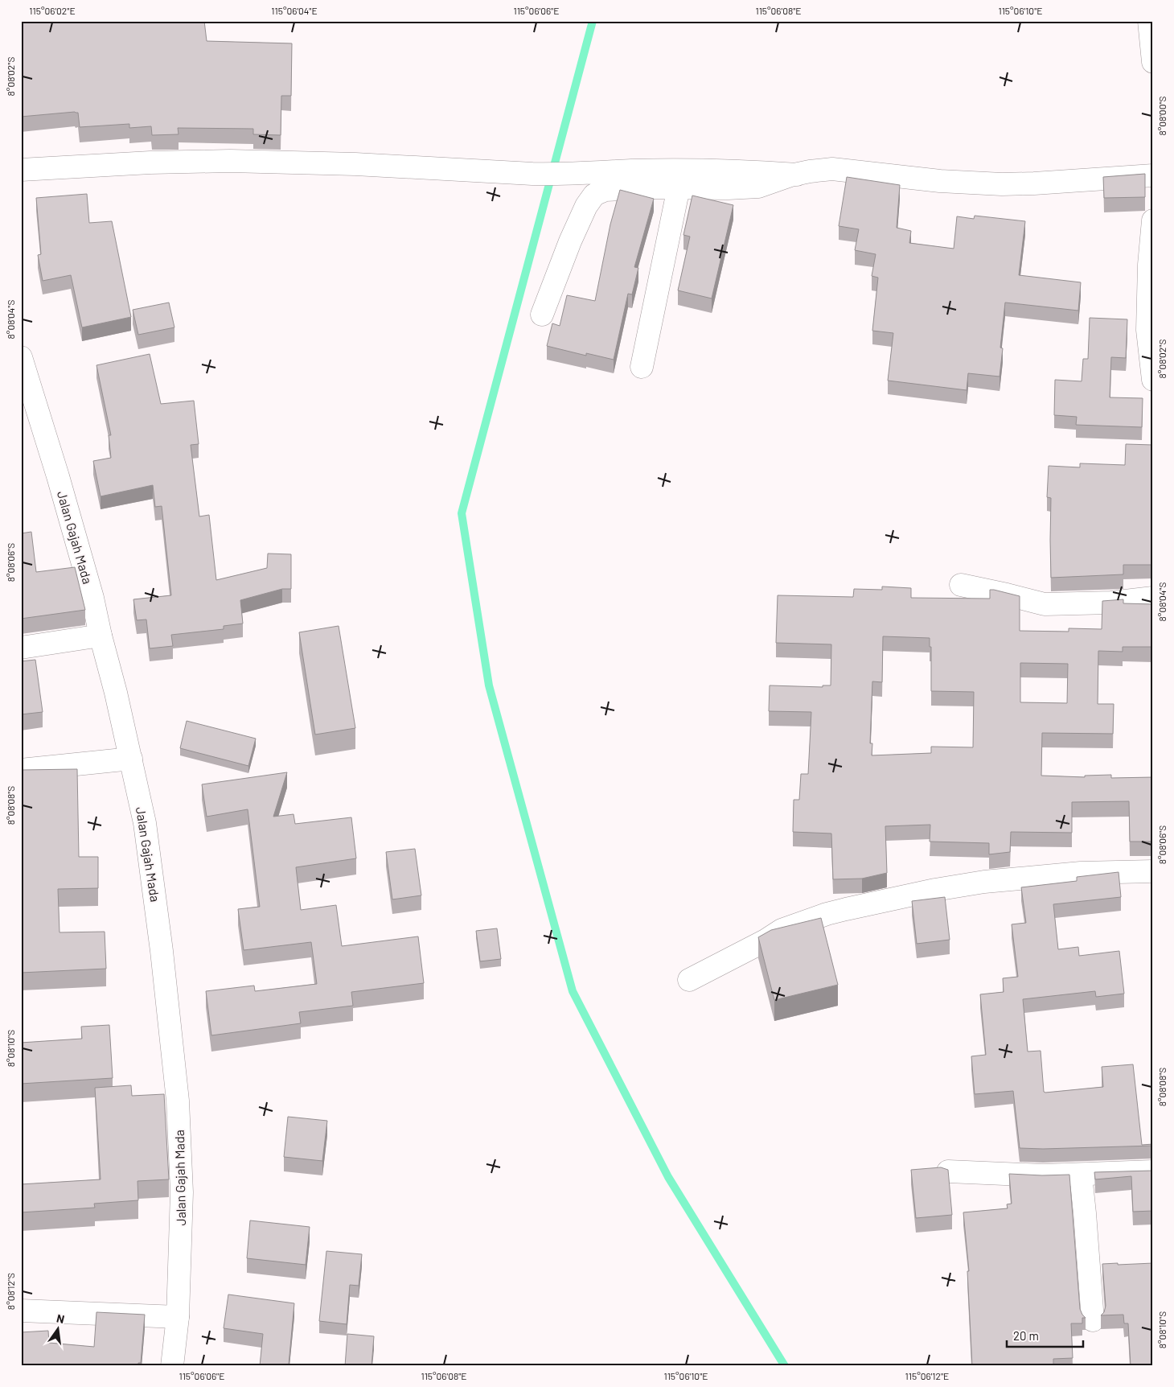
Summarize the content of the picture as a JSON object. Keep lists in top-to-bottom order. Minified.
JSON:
{"streets":{"main road":["Jalan Gajah Mada"]},"scale_bar":"20 m","north":"top","coordinates":["115°06'02\"E","115°06'04\"E","115°06'06\"E","115°06'08\"E","115°06'10\"E","8°08'02\"S","8°08'00\"S","8°08'04\"S","8°08'06\"S","8°08'08\"S","8°08'10\"S","8°08'12\"S","115°06'12\"E"]}
